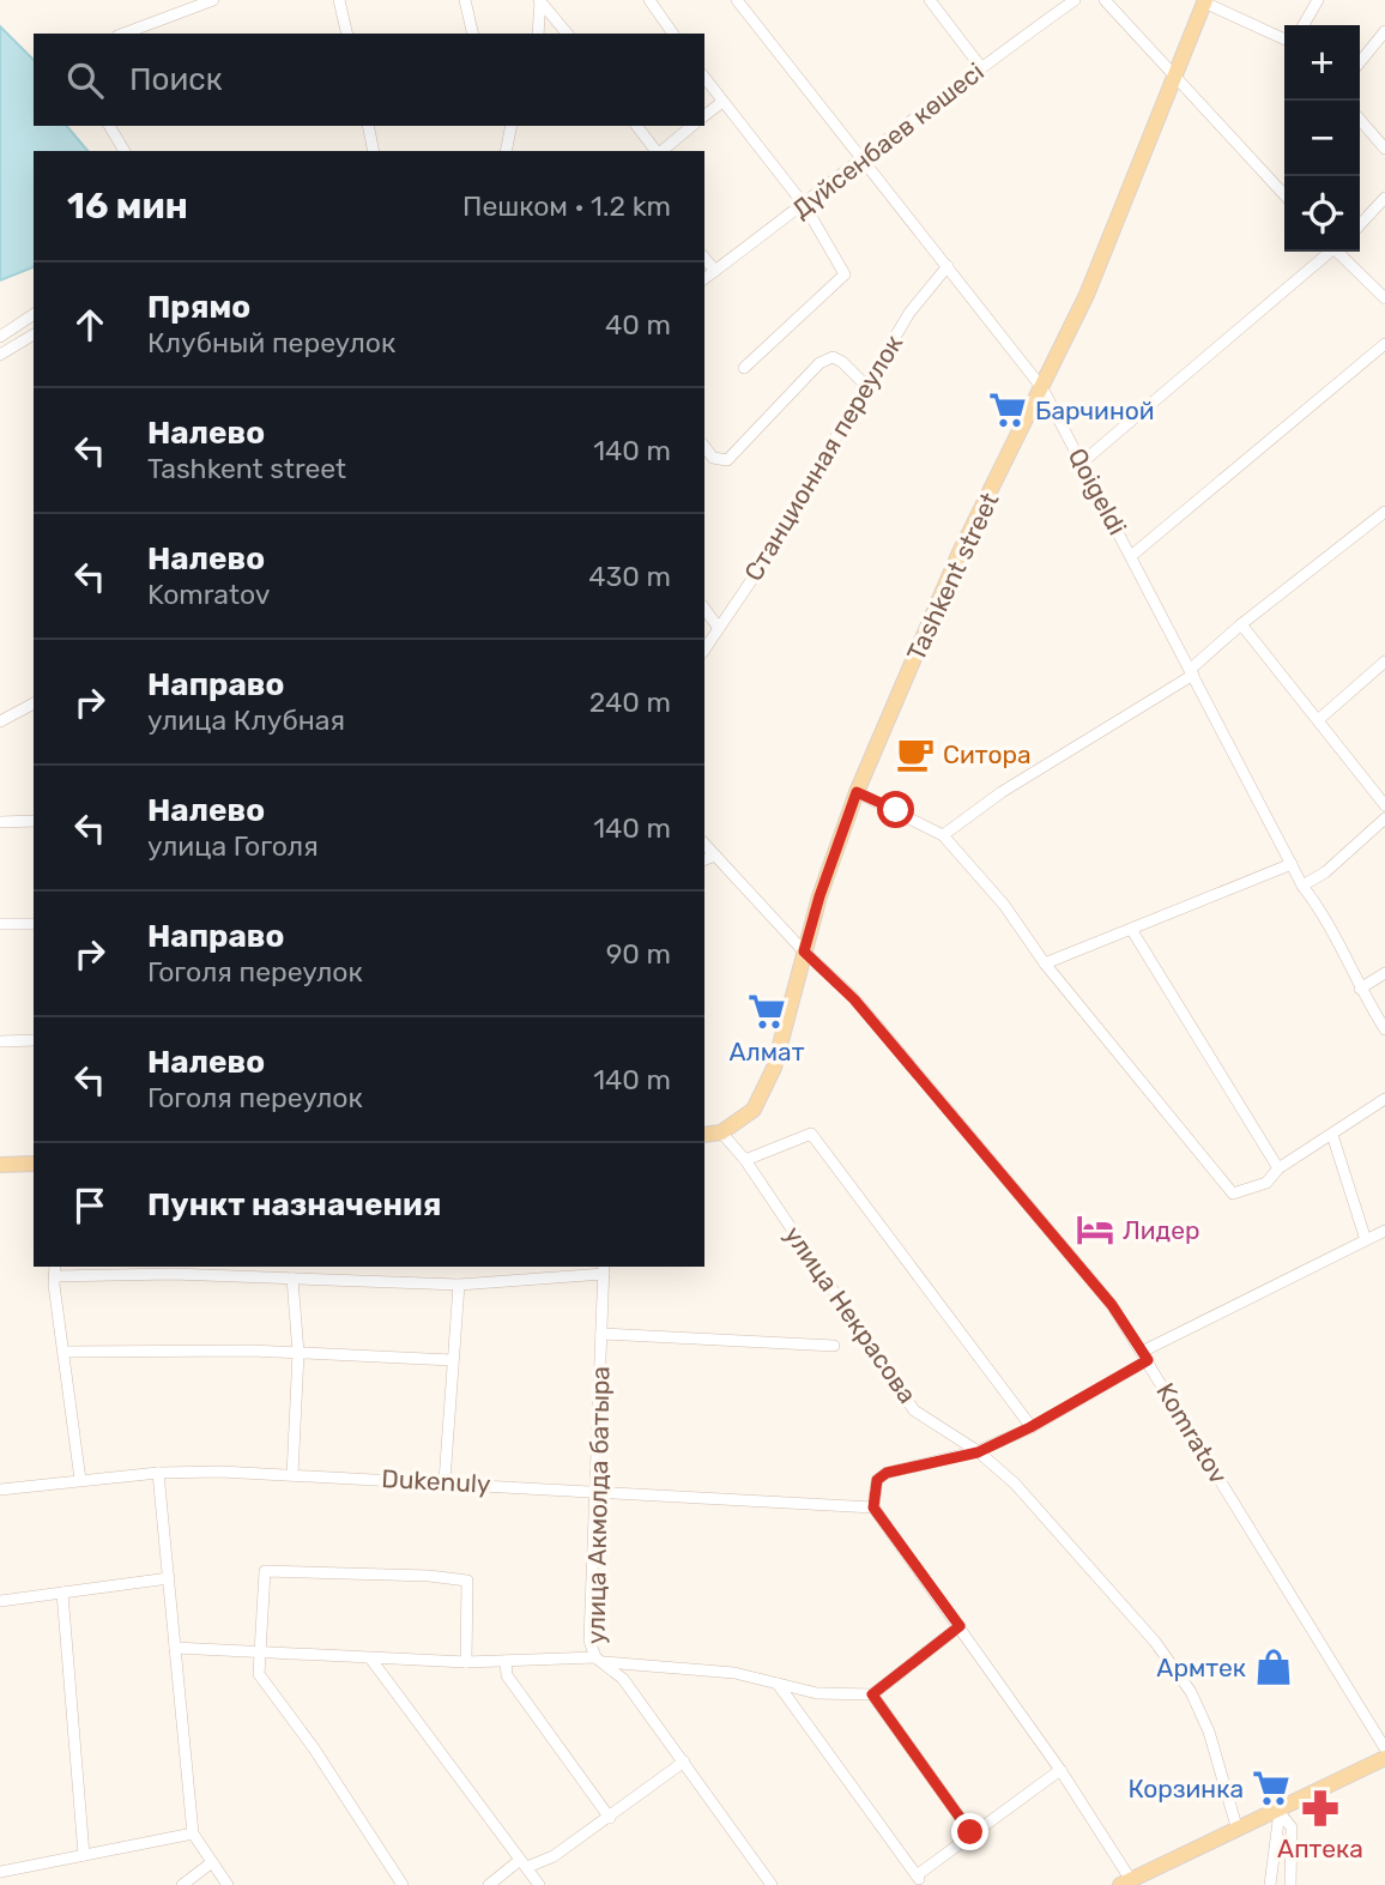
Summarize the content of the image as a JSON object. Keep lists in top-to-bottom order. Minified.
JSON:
{"streets":{"main road":["Tashkent street"],"street":["Дүйсенбаев көшесі","Станционная переулок","Qoigeldi","улица Некрасова","Komratov","Dukenuly","улица Акмолда батыра"]},"crossings":[["Дүйсенбаев көшесі","Qoigeldi"],["Станционная переулок","Qoigeldi"],["Qoigeldi","Tashkent street"],["Tashkent street","улица Некрасова"],["Tashkent street","Komratov"],["Dukenuly","улица Акмолда батыра"]],"places":{"supermarket":["Барчиной","Алмат","Корзинка"],"cafe":["Ситора"],"hotel":["Лидер"],"shop":["Армтек"],"pharmacy":["Аптека"]},"page":{"map_buttons":["+","−"],"search":"Поиск","heading":["16 мин","Пешком · 1.2 km"],"list":[["Прямо","Клубный переулок","40 m"],["Налево","Tashkent street","140 m"],["Налево","Komratov","430 m"],["Направо","улица Клубная","240 m"],["Налево","улица Гоголя","140 m"],["Направо","Гоголя переулок","90 m"],["Налево","Гоголя переулок","140 m"],"Пункт назначения"]}}
